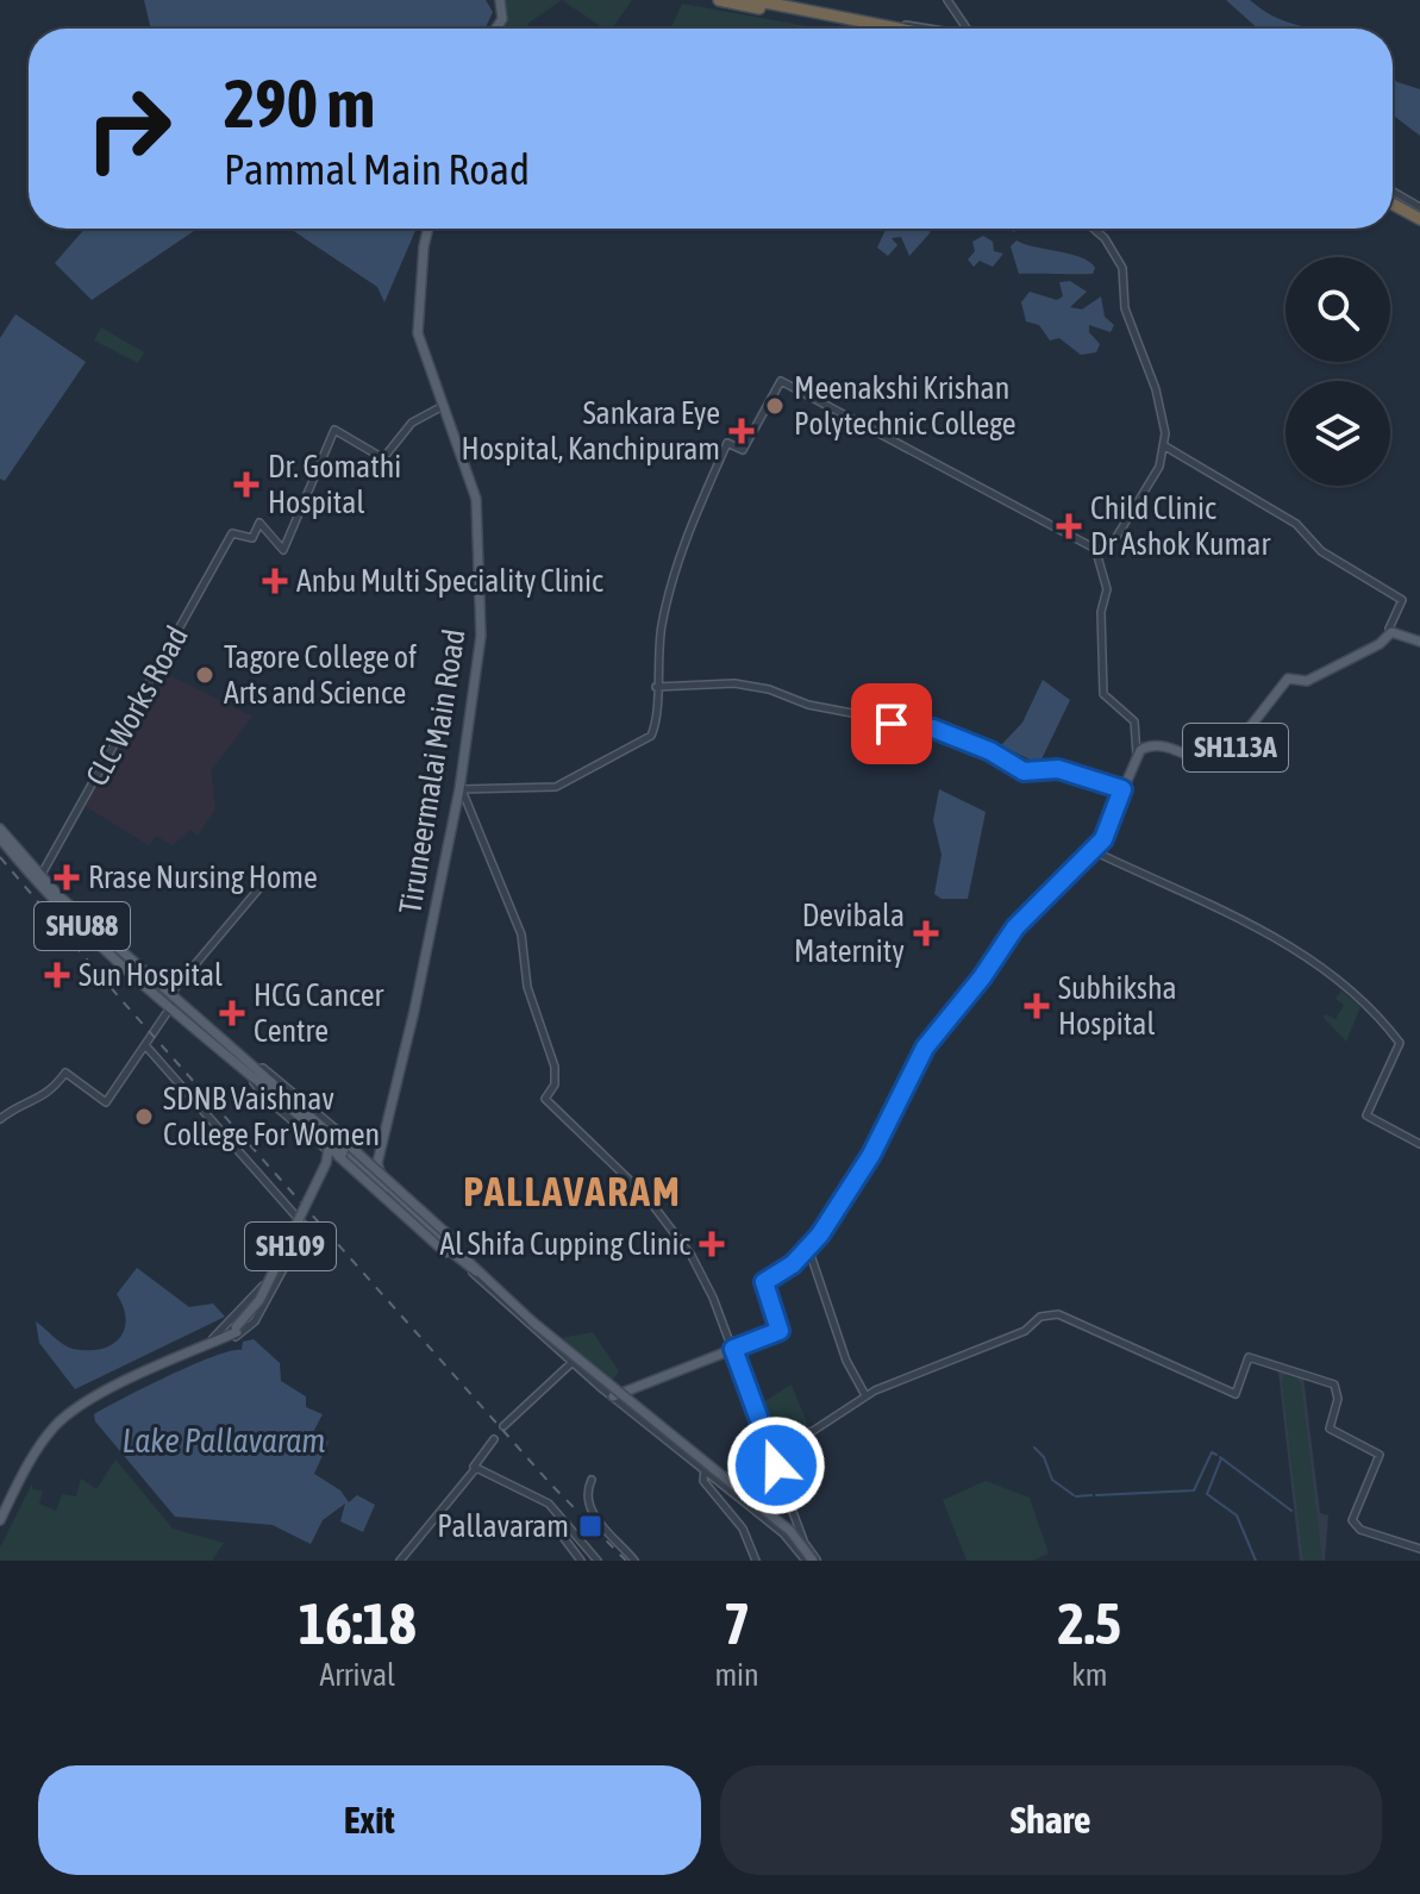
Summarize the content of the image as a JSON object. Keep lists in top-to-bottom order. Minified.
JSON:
{"streets":{"main road":["SH113A","Tiruneermalai Main Road","SHU88","SH109"],"street":["CLC Works Road"]},"crossings":[["CLC Works Road","Tiruneermalai Main Road"],["CLC Works Road","SHU88"],["Tiruneermalai Main Road","SHU88"]],"districts":["PALLAVARAM"],"water":["Lake Pallavaram"],"places":{"other":["Meenakshi Krishan Polytechnic College","Tagore College of Arts and Science","SDNB Vaishnav College For Women"],"health":["Sankara Eye Hospital, Kanchipuram","Dr. Gomathi Hospital","Child Clinic Dr Ashok Kumar","Anbu Multi Speciality Clinic","Rrase Nursing Home","Devibala Maternity","Sun Hospital","Subhiksha Hospital","HCG Cancer Centre","Al Shifa Cupping Clinic"],"transit":["Pallavaram"]},"page":{"turn":["290 m","Pammal Main Road"],"eta":["16:18","Arrival","7","min","2.5","km"],"buttons":["Exit","Share"]}}
